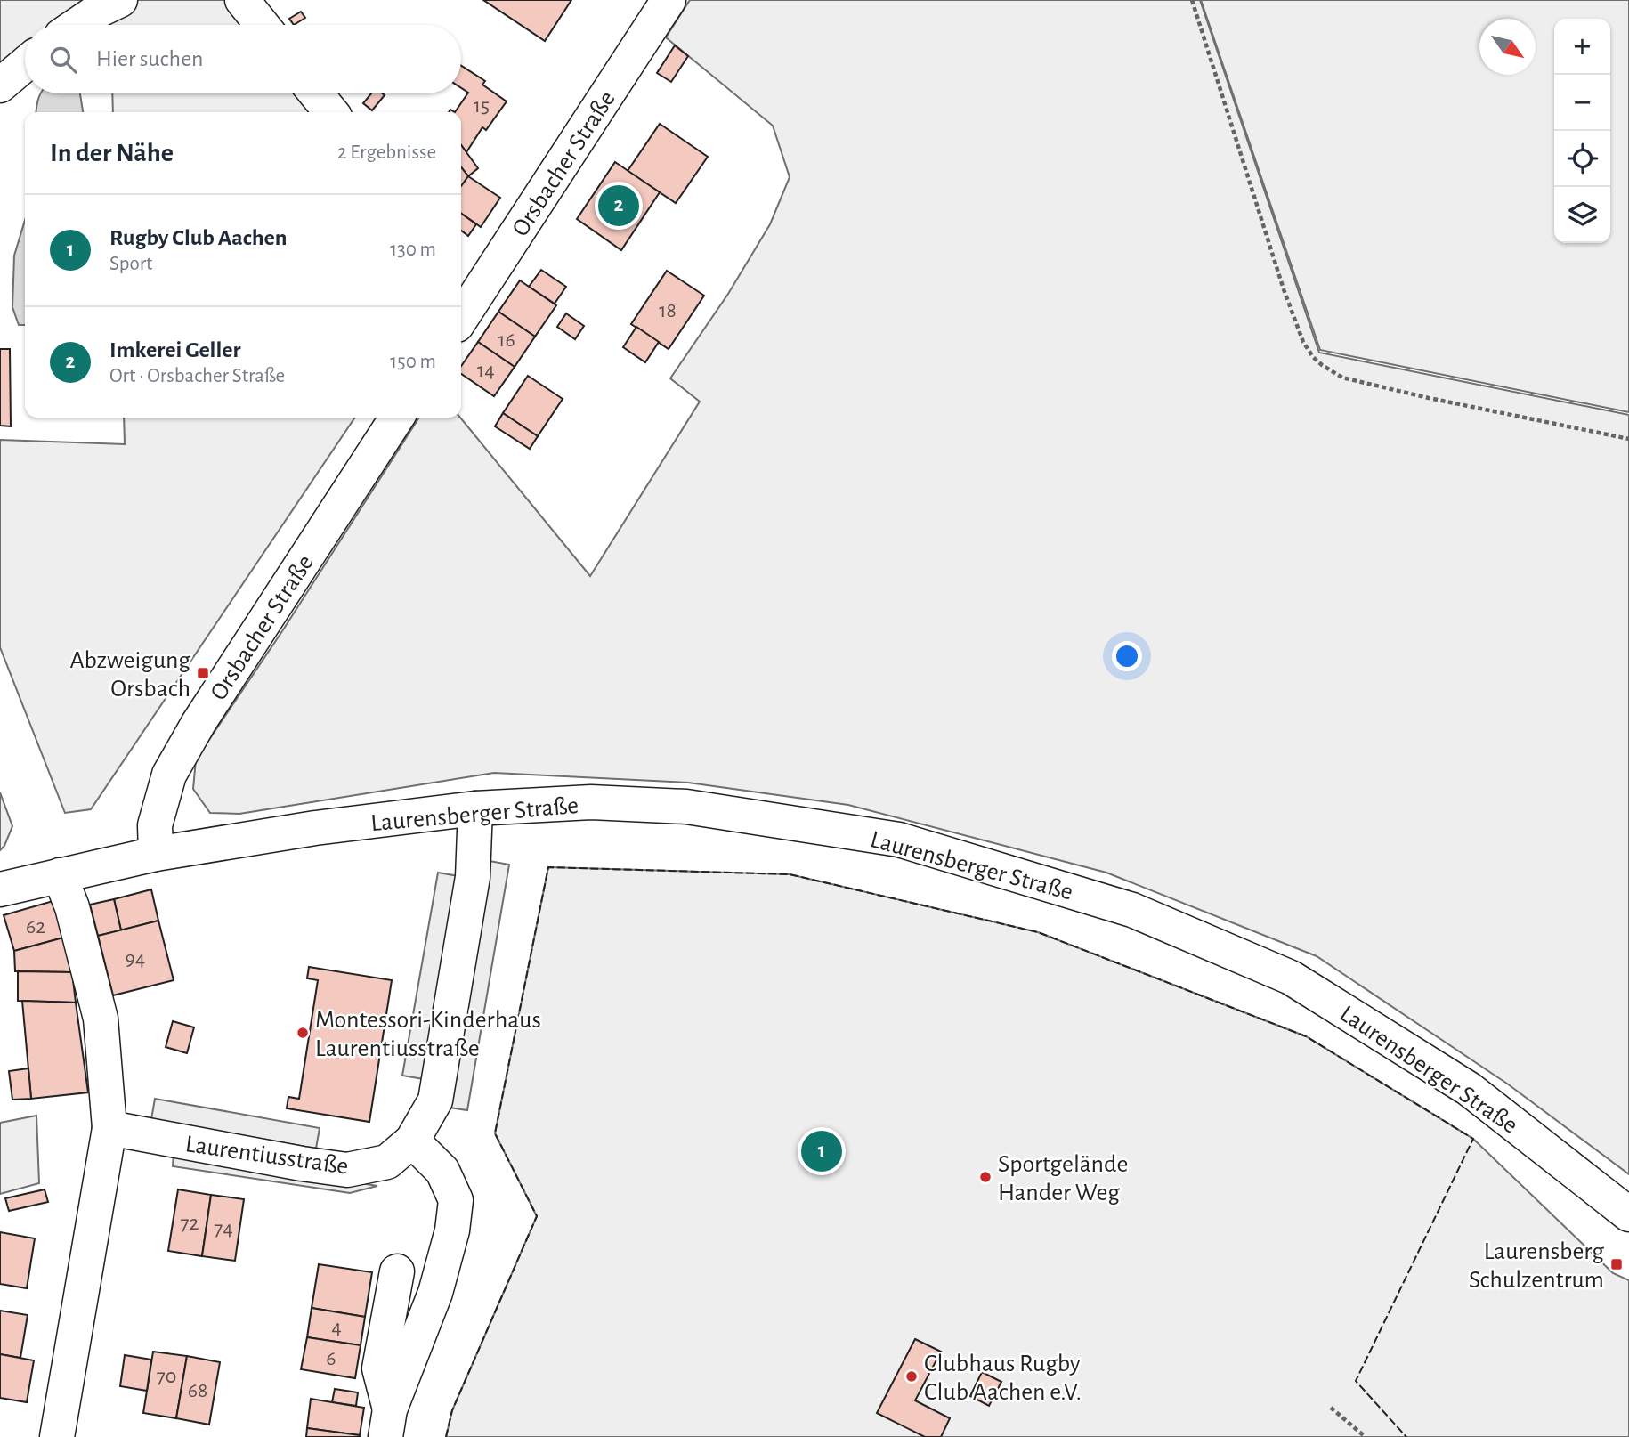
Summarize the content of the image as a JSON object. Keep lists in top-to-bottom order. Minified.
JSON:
{"streets":{"street":["Orsbacher Straße","Laurensberger Straße","Laurentiusstraße"]},"crossings":[["Orsbacher Straße","Laurensberger Straße"],["Laurensberger Straße","Laurentiusstraße"]],"places":{"transit":["Abzweigung Orsbach","Laurensberg Schulzentrum"],"other":["Montessori-Kinderhaus Laurentiusstraße","Sportgelände Hander Weg","Clubhaus Rugby Club Aachen e.V."]},"house_numbers":["15","18","16","14","62","94","72","74","4","6","70","68"],"north":"bottom right","page":{"map_buttons":["+","−"],"search":"Hier suchen","heading":["In der Nähe","2 Ergebnisse"],"pins":["2","1"],"list":[{"mark":"1","name":"Rugby Club Aachen","note":"Sport","value":"130 m"},{"mark":"2","name":"Imkerei Geller","note":"Ort · Orsbacher Straße","value":"150 m"}]}}
